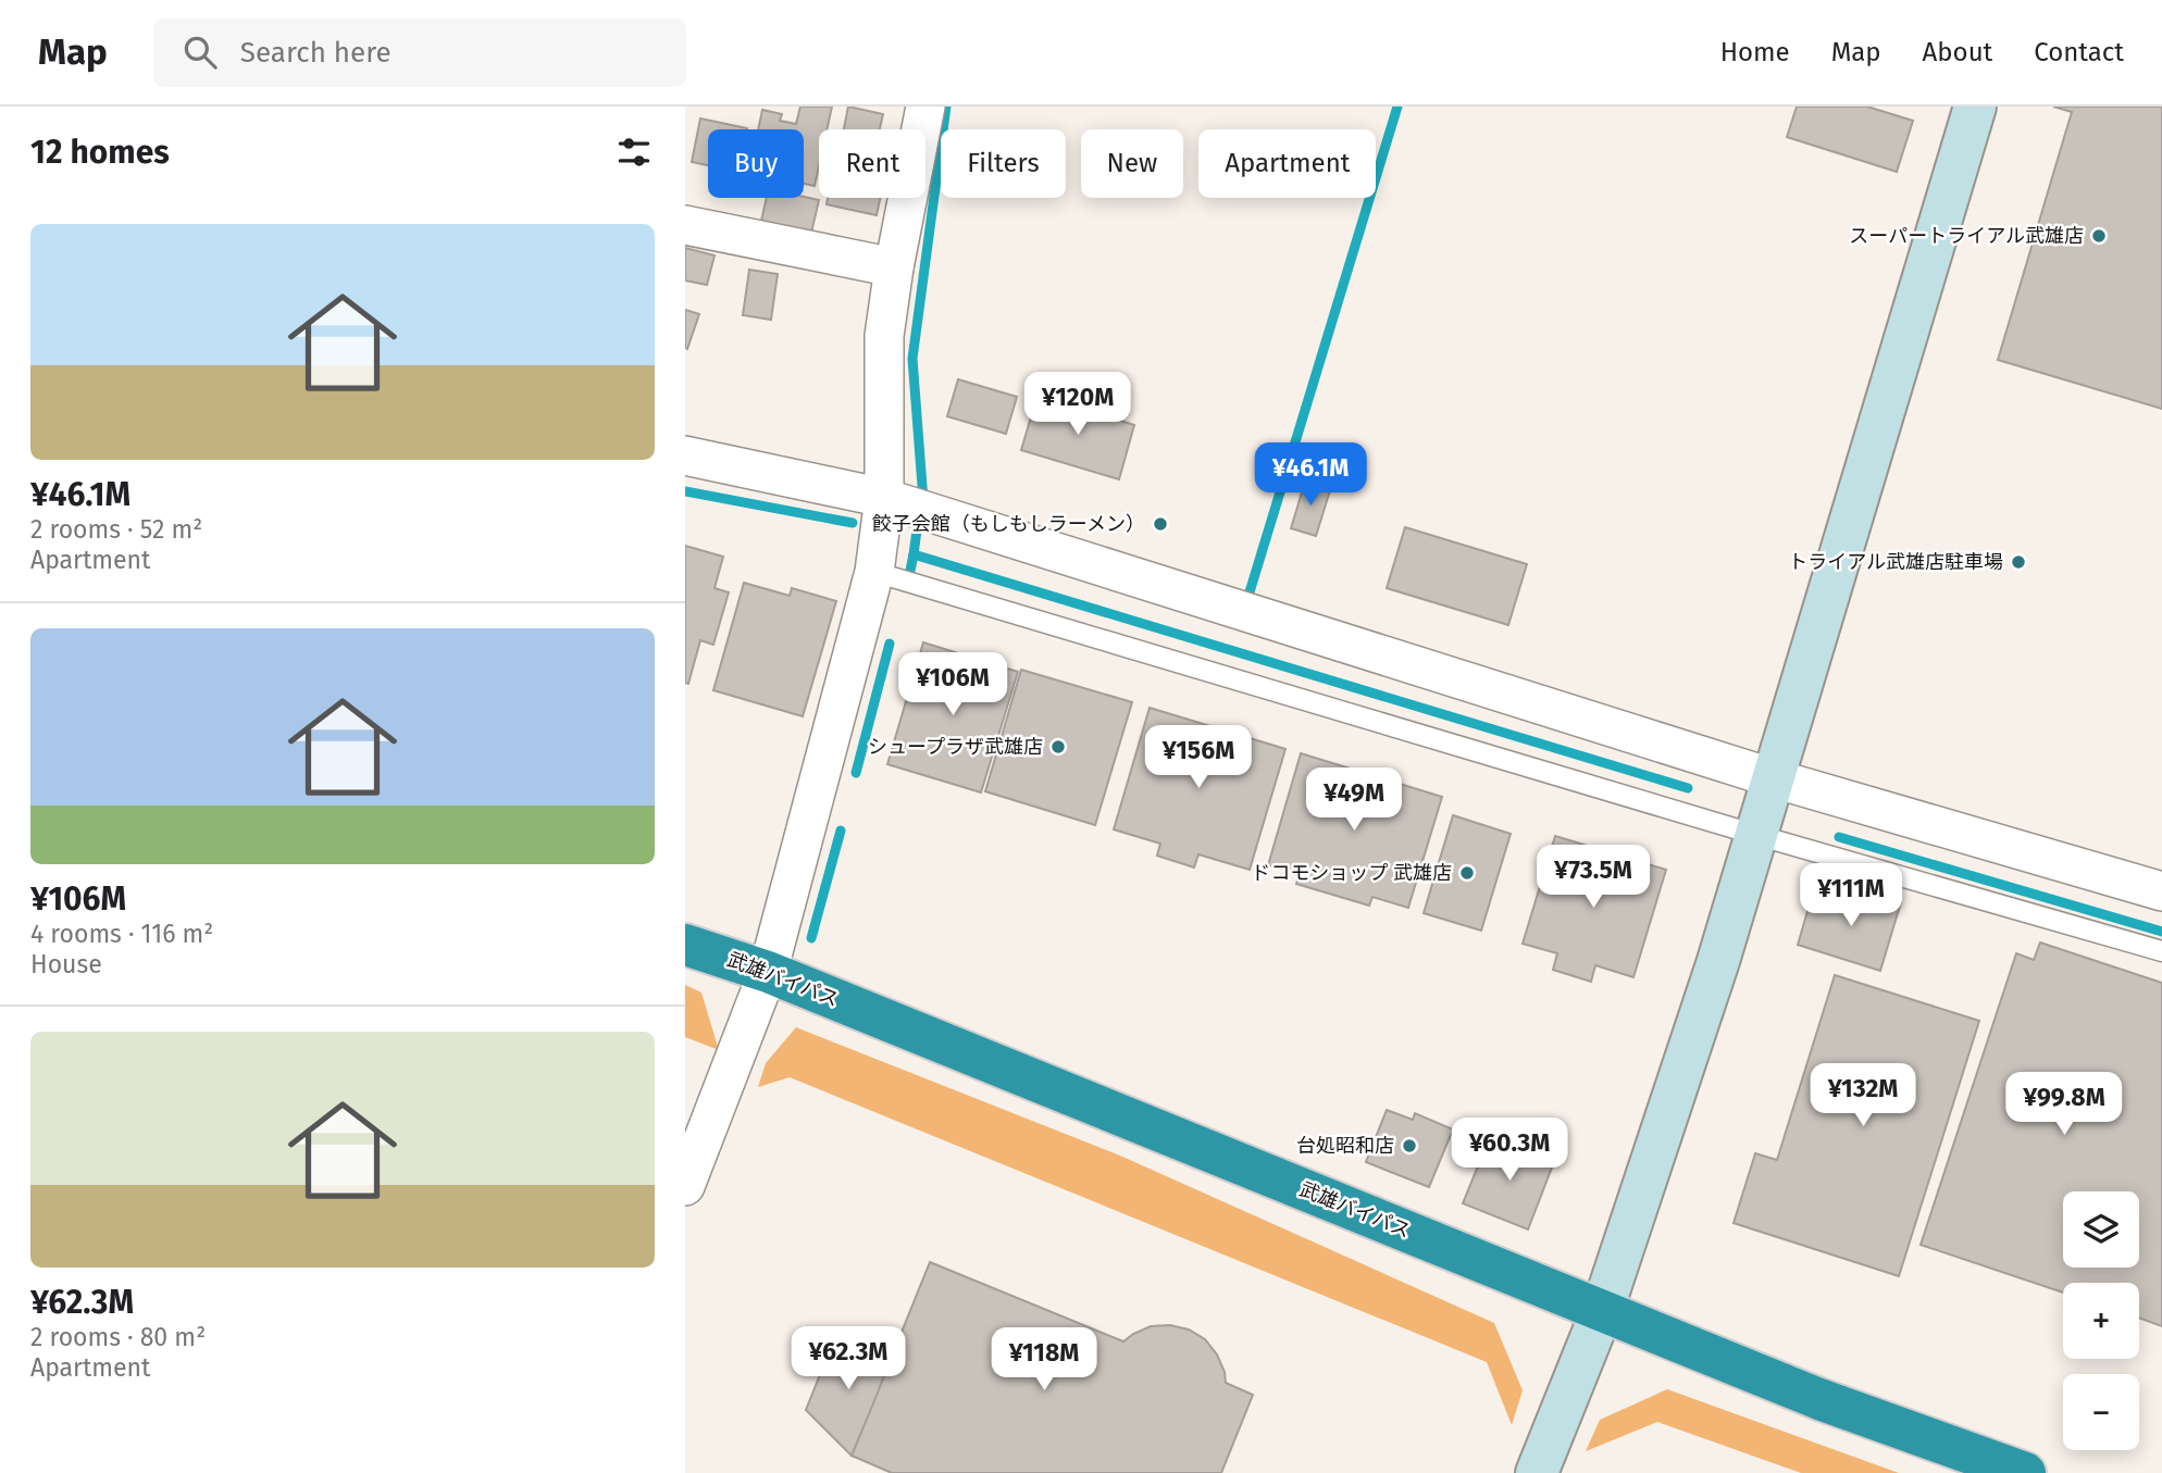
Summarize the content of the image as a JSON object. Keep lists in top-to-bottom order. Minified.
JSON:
{"streets":{"highway":["武雄バイパス"]},"places":["スーパートライアル武雄店","餃子会館（もしもしラーメン）","トライアル武雄店駐車場","シュープラザ武雄店","ドコモショップ 武雄店","台処昭和店"],"page":{"header":"Map","search":"Search here","nav":["Home","Map","About","Contact"],"heading":"12 homes","chip":["Buy","Rent","Filters","New","Apartment"],"list":[{"name":"¥46.1M","note":"2 rooms · 52 m² · Apartment"},{"name":"¥106M","note":"4 rooms · 116 m² · House"},{"name":"¥62.3M","note":"2 rooms · 80 m² · Apartment"}],"price":["¥120M","¥46.1M","¥106M","¥156M","¥49M","¥73.5M","¥111M","¥132M","¥99.8M","¥60.3M","¥62.3M","¥118M"],"map_buttons":["+","−"]}}
